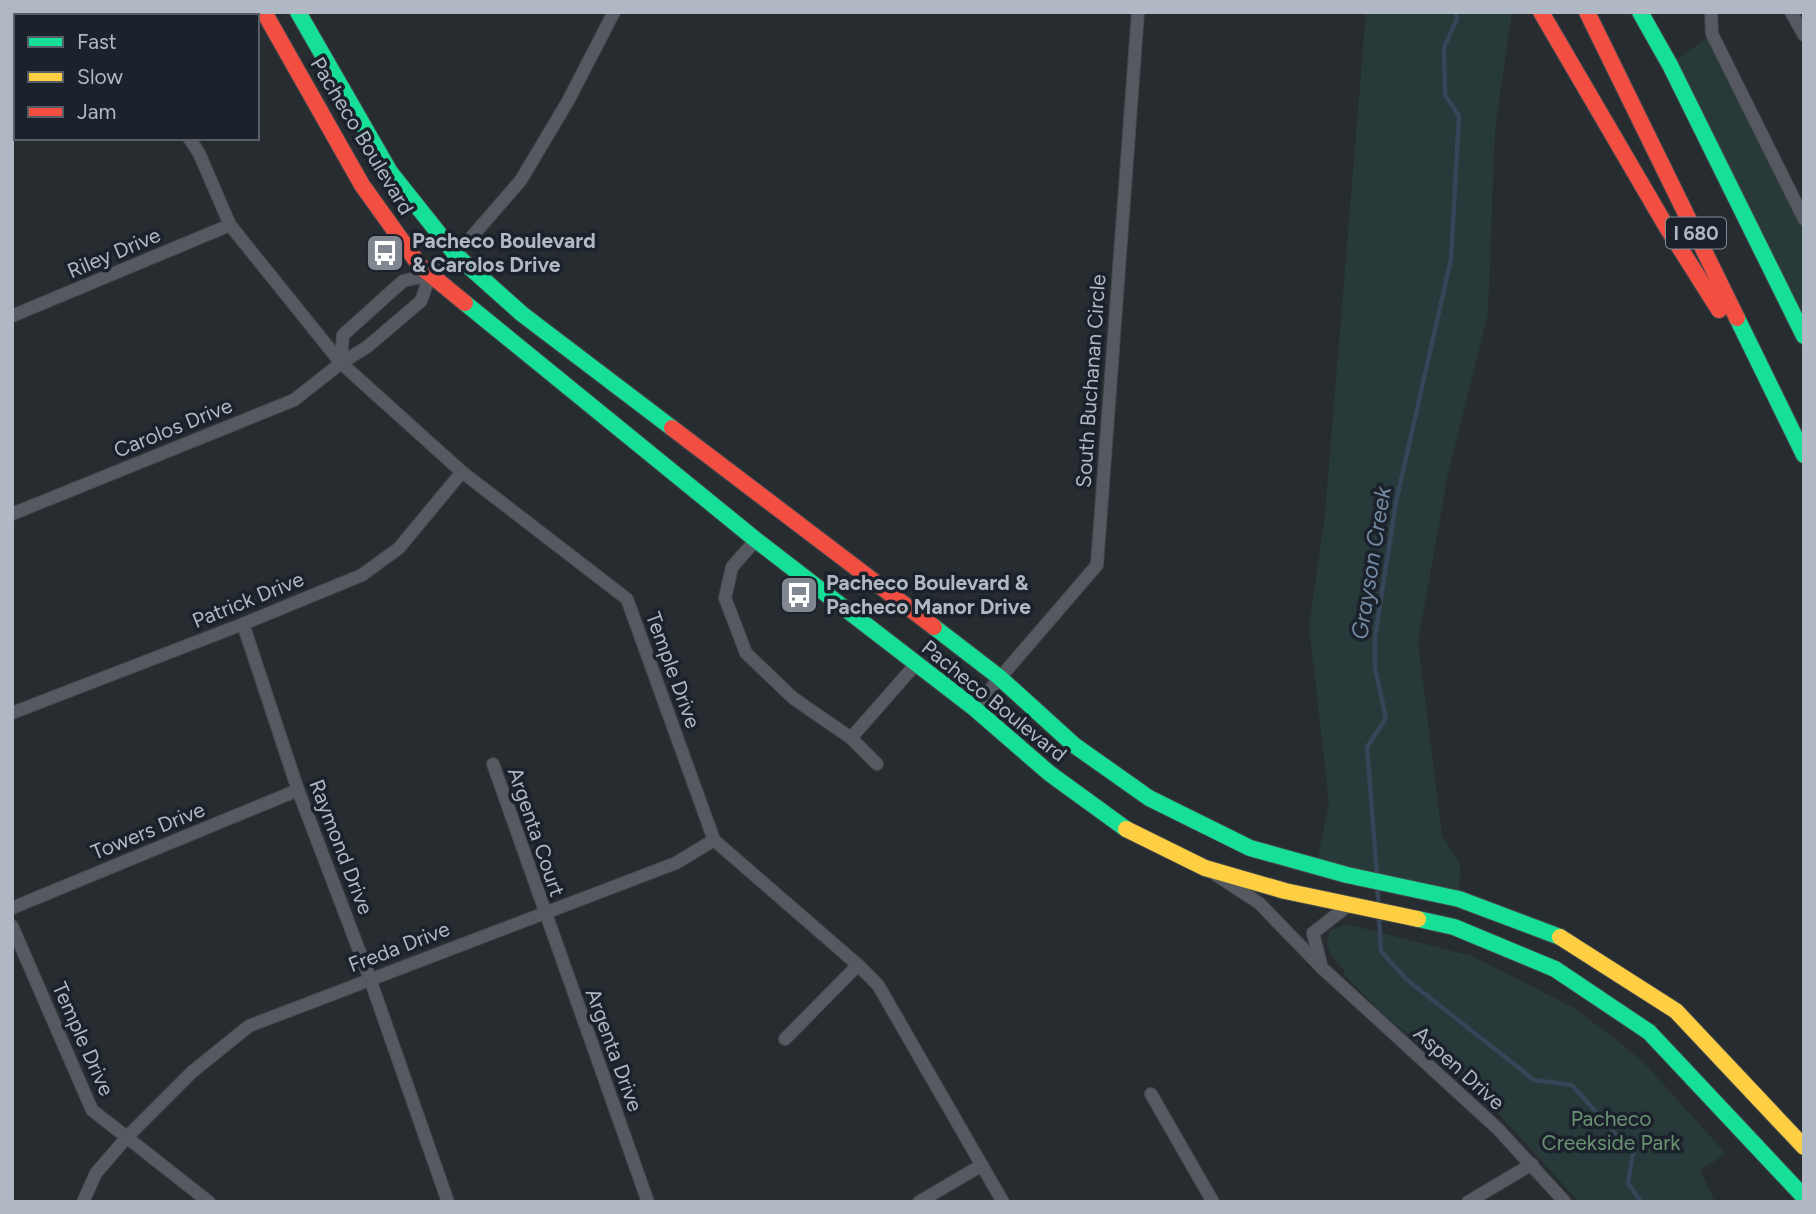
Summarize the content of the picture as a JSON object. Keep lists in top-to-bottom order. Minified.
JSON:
{"streets":{"main road":["Pacheco Boulevard","I 680"],"street":["Riley Drive","South Buchanan Circle","Carolos Drive","Patrick Drive","Temple Drive","Towers Drive","Argenta Court","Raymond Drive","Freda Drive","Argenta Drive","Aspen Drive"]},"crossings":[["Pacheco Boulevard","South Buchanan Circle"],["Pacheco Boulevard","Carolos Drive"],["Pacheco Boulevard","Aspen Drive"],["Riley Drive","Temple Drive"],["Carolos Drive","Temple Drive"],["Patrick Drive","Temple Drive"],["Patrick Drive","Raymond Drive"],["Temple Drive","Freda Drive"],["Towers Drive","Raymond Drive"],["Argenta Court","Freda Drive"],["Argenta Court","Argenta Drive"],["Raymond Drive","Freda Drive"],["Freda Drive","Argenta Drive"]],"water":["Grayson Creek"],"parks":["Pacheco Creekside Park"],"places":{"bus stop":["Pacheco Boulevard & Carolos Drive","Pacheco Boulevard & Pacheco Manor Drive"]},"legend":["Fast","Slow","Jam"]}
